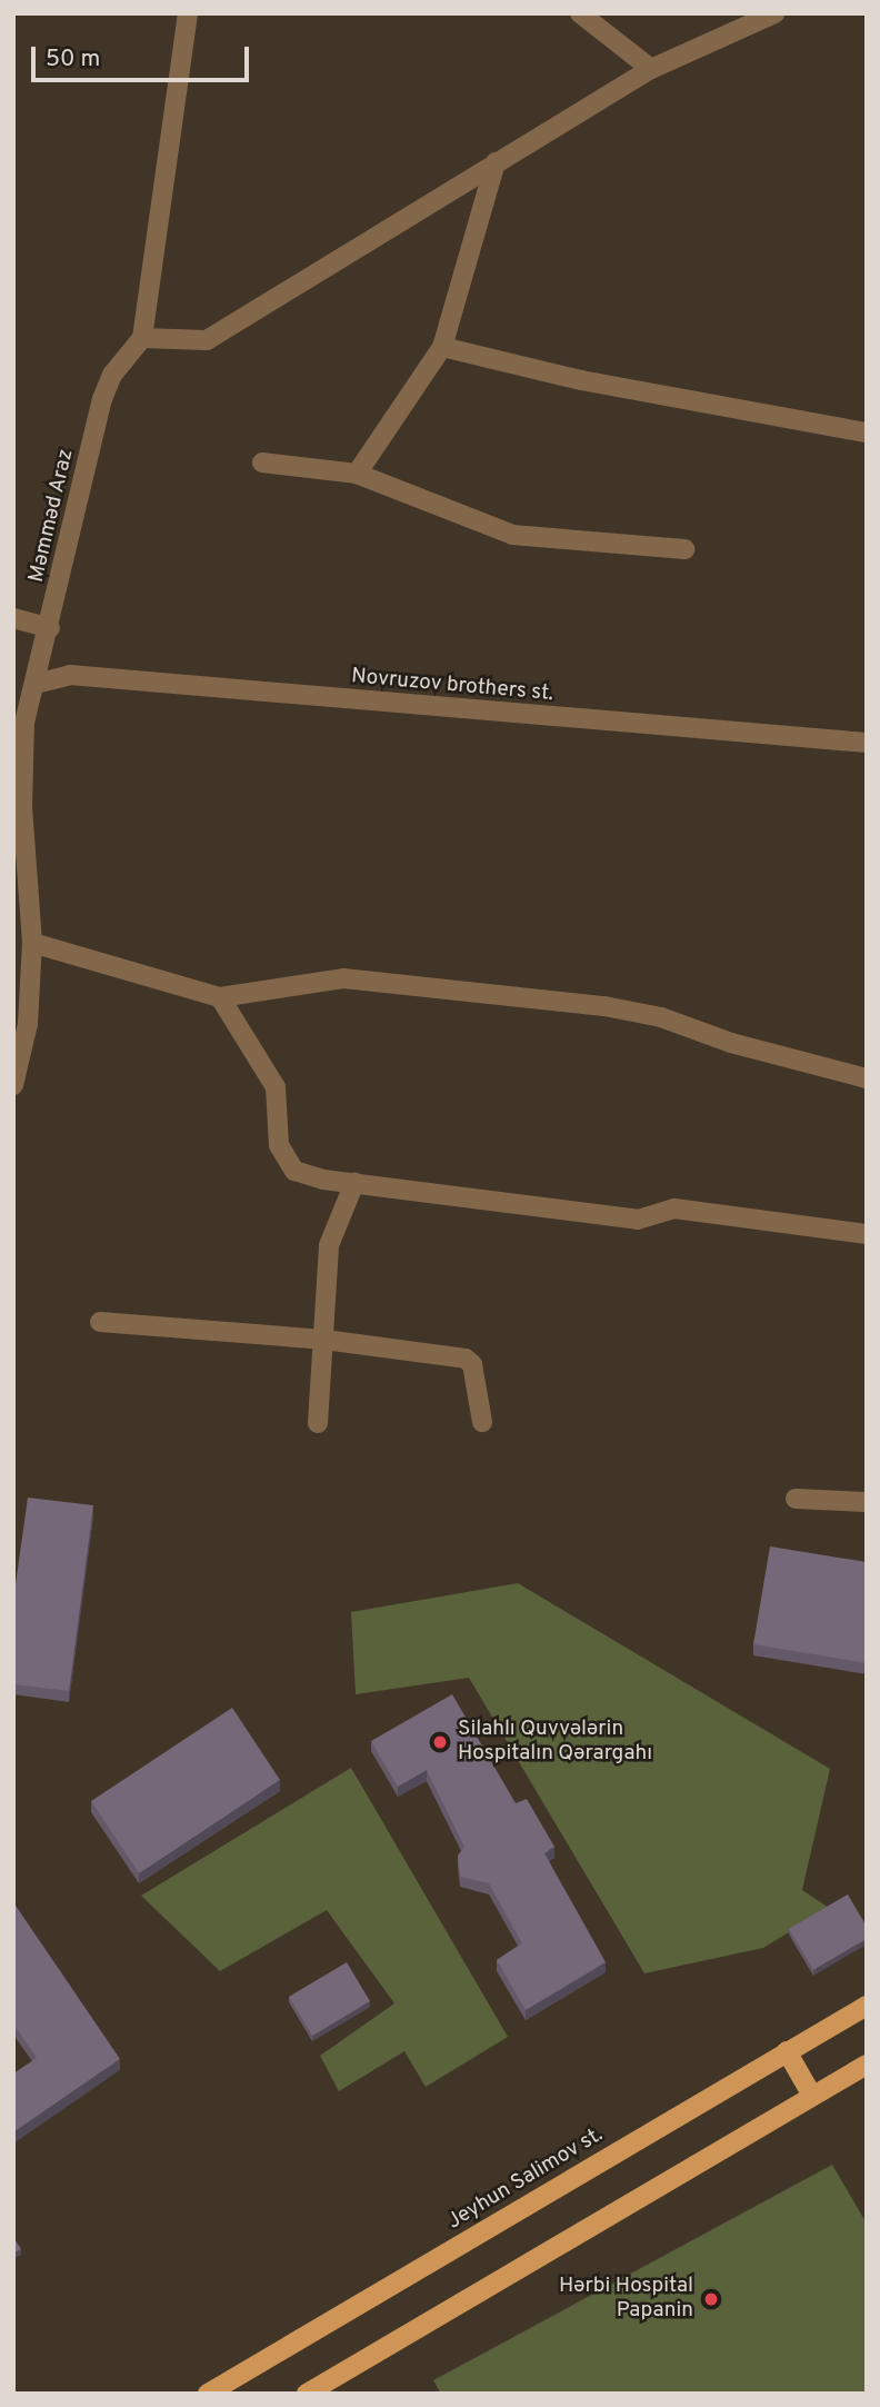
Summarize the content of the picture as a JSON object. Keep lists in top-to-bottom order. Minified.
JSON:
{"streets":{"main road":["Jeyhun Salimov st."],"street":["Məmməd Araz","Novruzov brothers st."]},"crossings":[["Məmməd Araz","Novruzov brothers st."]],"places":["Silahlı Quvvələrin Hospitalın Qərargahı","Hərbi Hospital Papanin"],"scale_bar":"50 m"}
